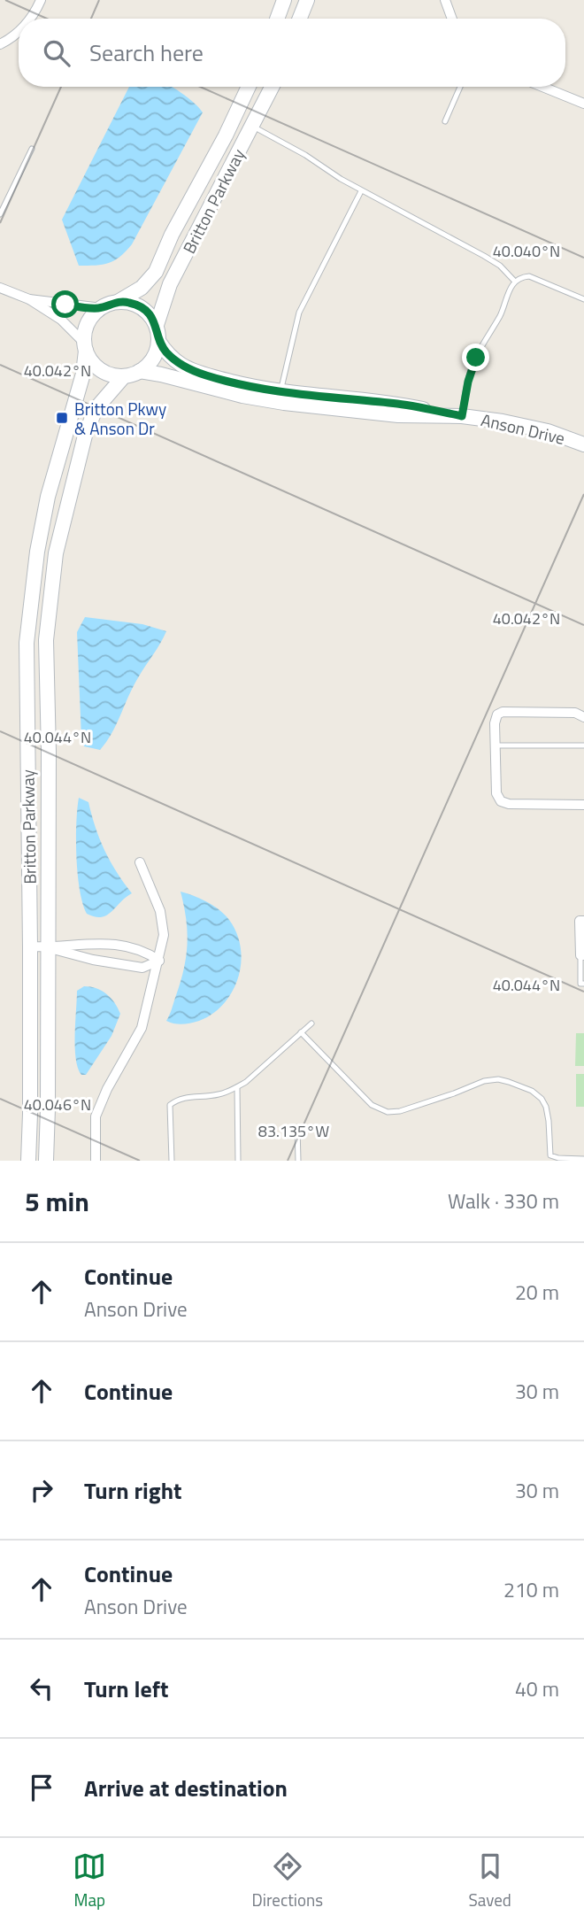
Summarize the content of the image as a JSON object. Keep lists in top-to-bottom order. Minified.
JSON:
{"streets":{"main road":["Britton Parkway","Anson Drive"]},"crossings":[["Britton Parkway","Anson Drive"]],"places":{"transit":["Britton Pkwy & Anson Dr"]},"page":{"search":"Search here","heading":["5 min","Walk · 330 m"],"list":[["Continue","Anson Drive","20 m"],["Continue","30 m"],["Turn right","30 m"],["Continue","Anson Drive","210 m"],["Turn left","40 m"],"Arrive at destination"],"nav":["Map","Directions","Saved"]},"coordinates":["40.040°N","40.042°N","40.044°N","40.046°N","83.135°W"]}
